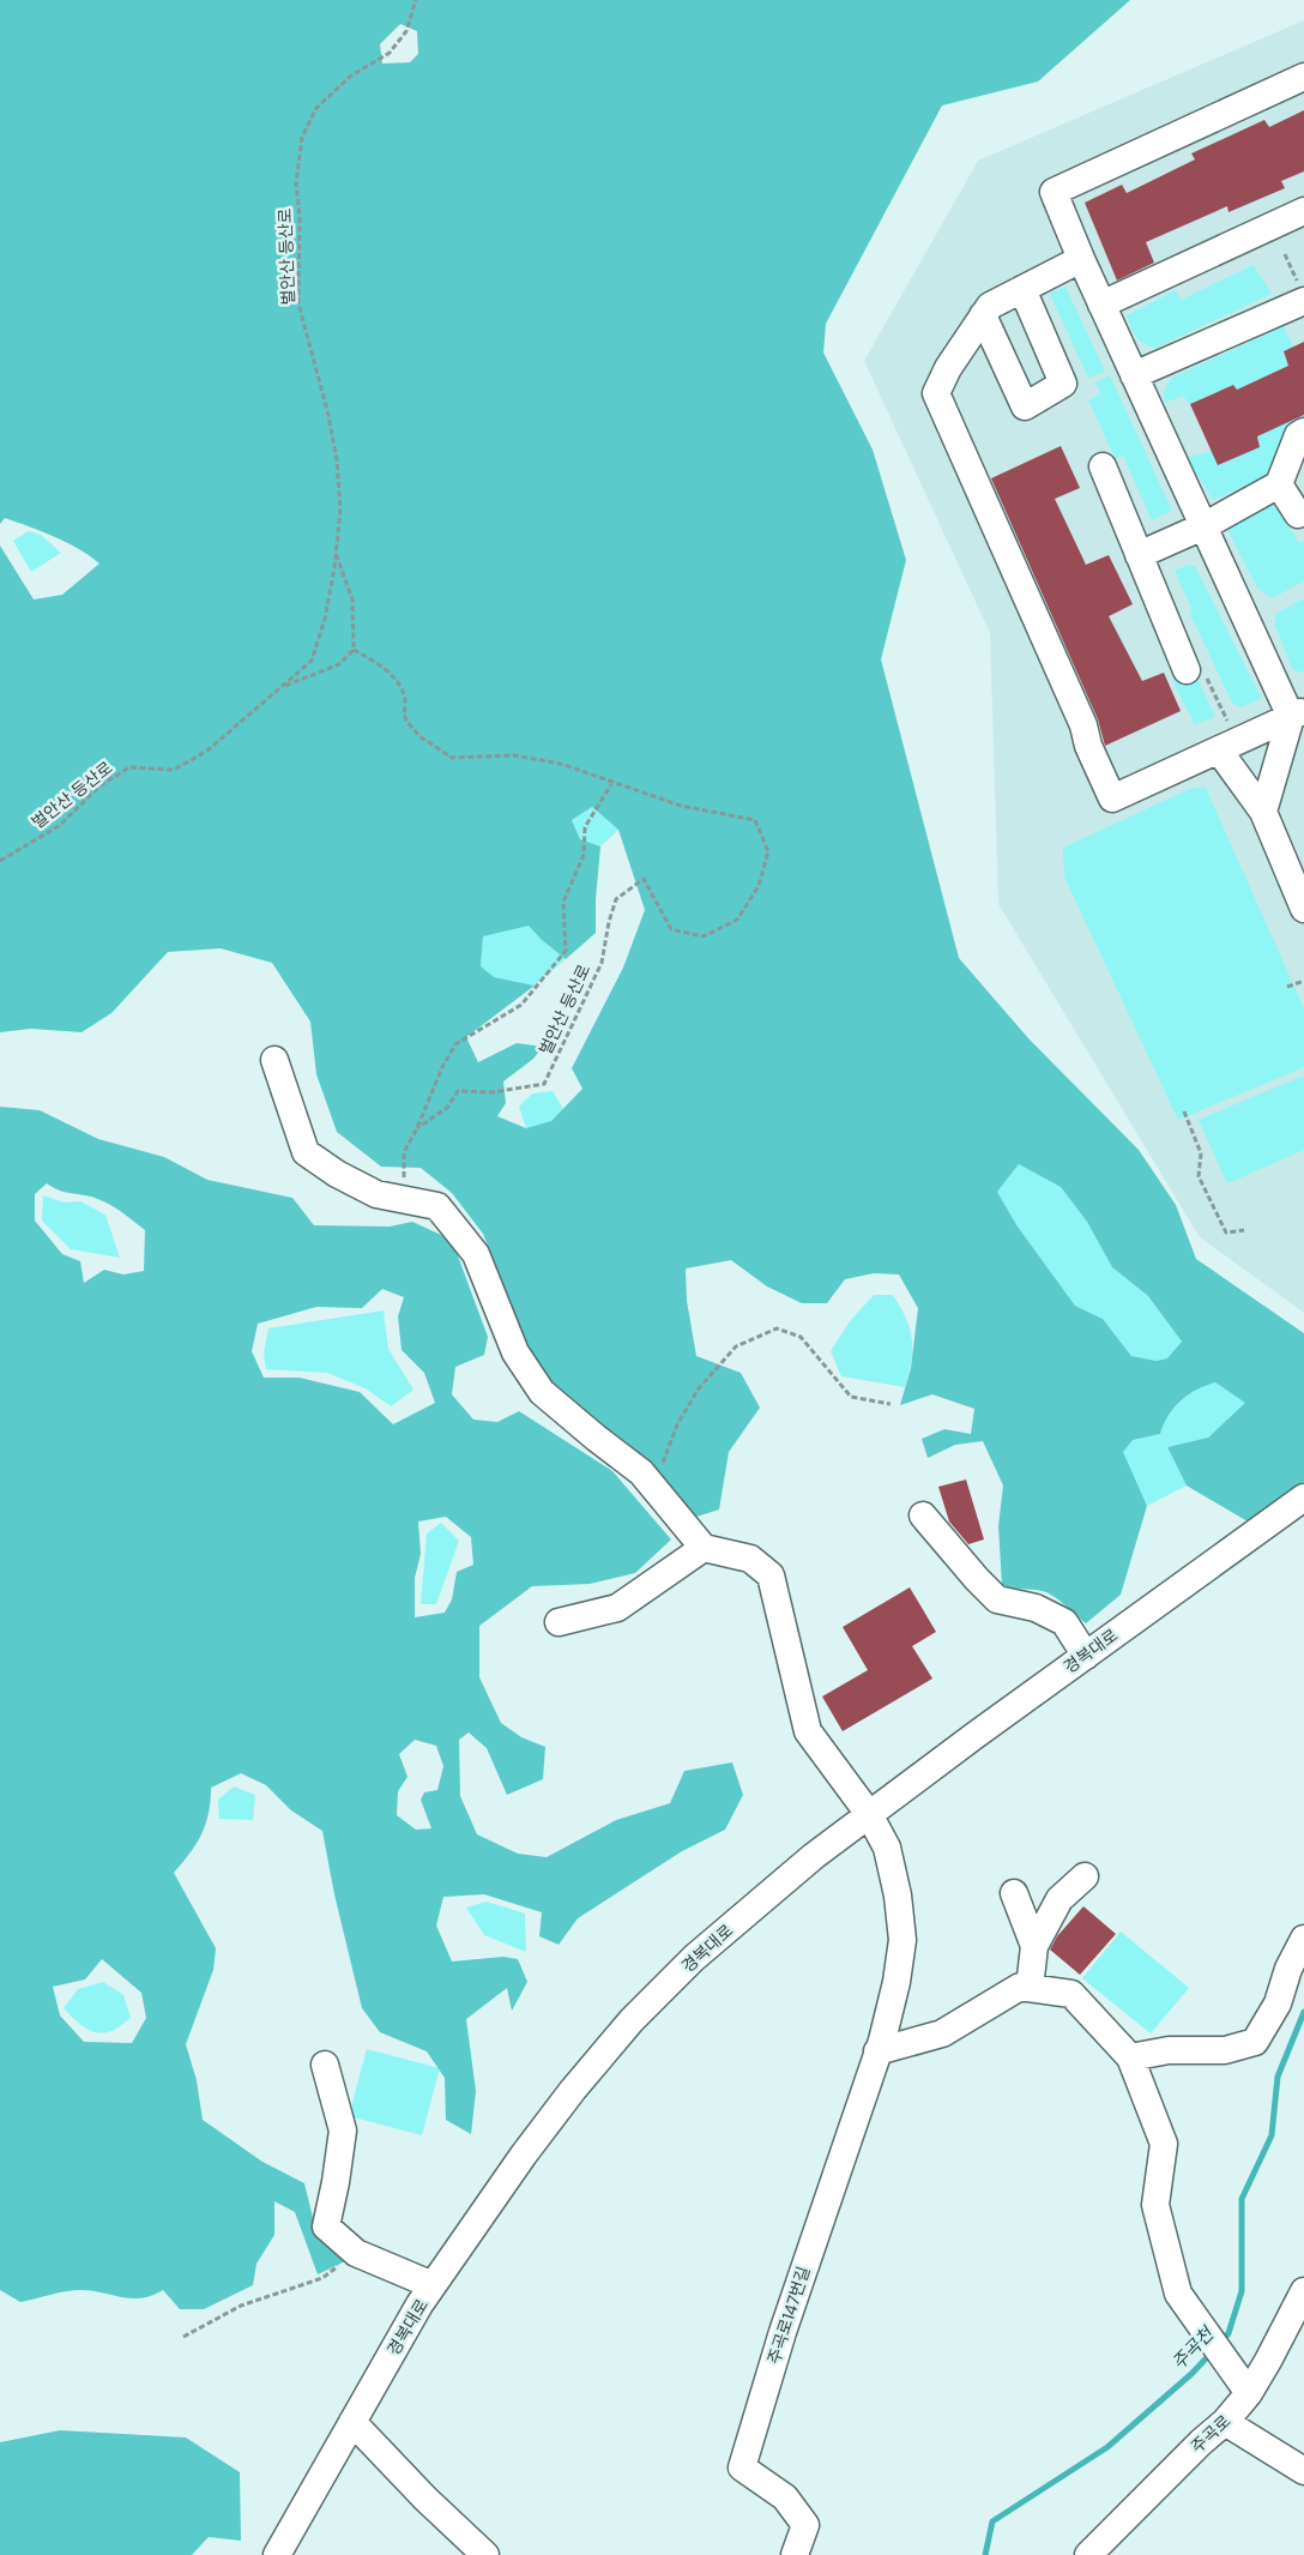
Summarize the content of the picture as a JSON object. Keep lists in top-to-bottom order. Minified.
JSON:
{"streets":{"street":["경복대로","주곡로147번길","주곡로"],"path":["벌안산 등산로"]},"crossings":[["경복대로","주곡로147번길"]],"water":["주곡천"]}
